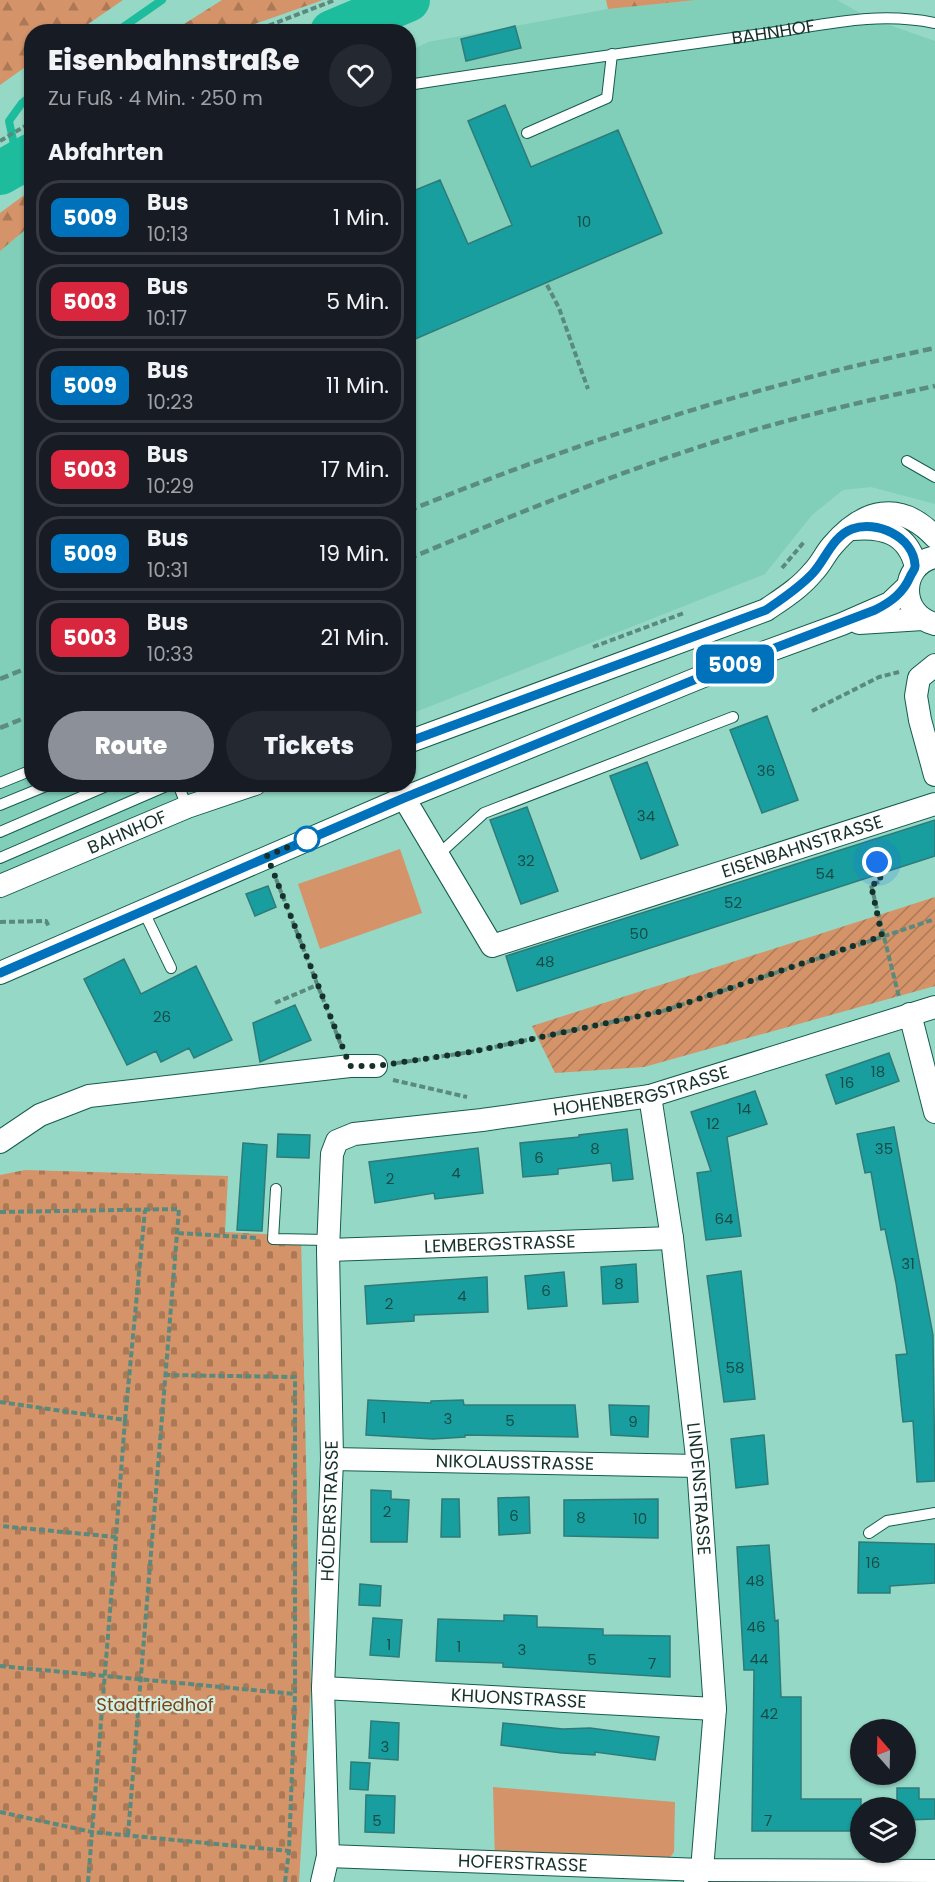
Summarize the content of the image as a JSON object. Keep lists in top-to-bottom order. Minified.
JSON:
{"streets":{"street":["BAHNHOF","EISENBAHNSTRASSE","HOHENBERGSTRASSE","LEMBERGSTRASSE","NIKOLAUSSTRASSE","LINDENSTRASSE","HÖLDERSTRASSE","KHUONSTRASSE","HOFERSTRASSE"]},"crossings":[["HOHENBERGSTRASSE","LINDENSTRASSE"],["HOHENBERGSTRASSE","HÖLDERSTRASSE"],["LEMBERGSTRASSE","LINDENSTRASSE"],["LEMBERGSTRASSE","HÖLDERSTRASSE"],["NIKOLAUSSTRASSE","LINDENSTRASSE"],["NIKOLAUSSTRASSE","HÖLDERSTRASSE"],["LINDENSTRASSE","KHUONSTRASSE"],["LINDENSTRASSE","HOFERSTRASSE"],["HÖLDERSTRASSE","KHUONSTRASSE"],["HÖLDERSTRASSE","HOFERSTRASSE"]],"parks":["Stadtfriedhof"],"lines":["bus line 5009"],"house_numbers":["10","36","34","32","54","52","50","48","26","18","16","14","12","8","35","6","4","2","64","31","8","6","4","2","58","1","3","5","9","2","6","8","10","16","48","46","1","1","3","44","5","7","42","3","5","7"],"north":"top","page":{"on_map":"5009","heading":[["Eisenbahnstraße","Zu Fuß · 4 Min. · 250 m"],"Abfahrten"],"list":[{"mark":"5009","name":"Bus","note":"10:13","value":"1 Min."},{"mark":"5003","name":"Bus","note":"10:17","value":"5 Min."},{"mark":"5009","name":"Bus","note":"10:23","value":"11 Min."},{"mark":"5003","name":"Bus","note":"10:29","value":"17 Min."},{"mark":"5009","name":"Bus","note":"10:31","value":"19 Min."},{"mark":"5003","name":"Bus","note":"10:33","value":"21 Min."}],"buttons":["Route","Tickets"]}}
